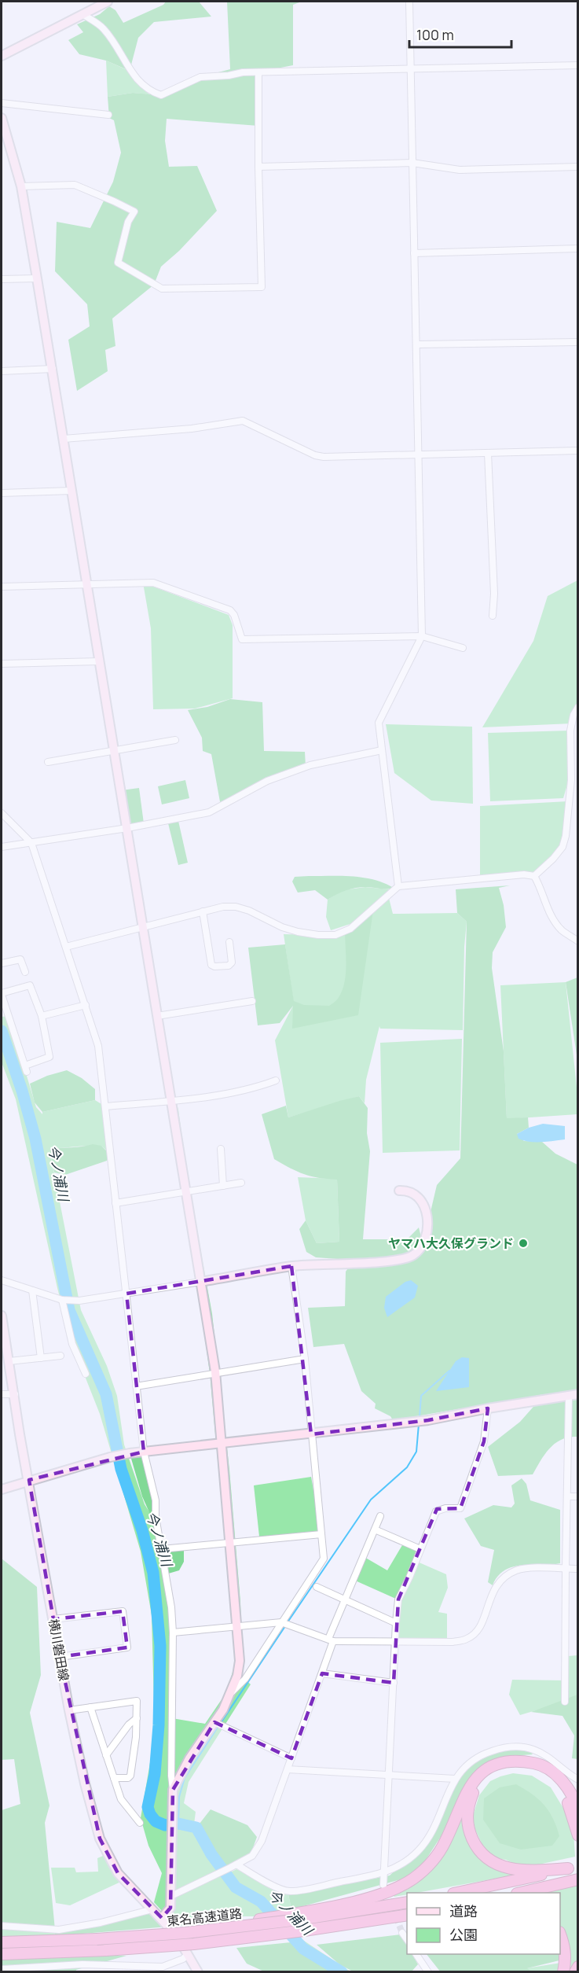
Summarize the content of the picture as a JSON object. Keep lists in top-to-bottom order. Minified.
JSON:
{"streets":{"highway":["東名高速道路"],"street":["横川磐田線"]},"water":["今ノ浦川"],"places":["ヤマハ大久保グランド"],"legend":["道路","公園"],"scale_bar":"100 m"}
